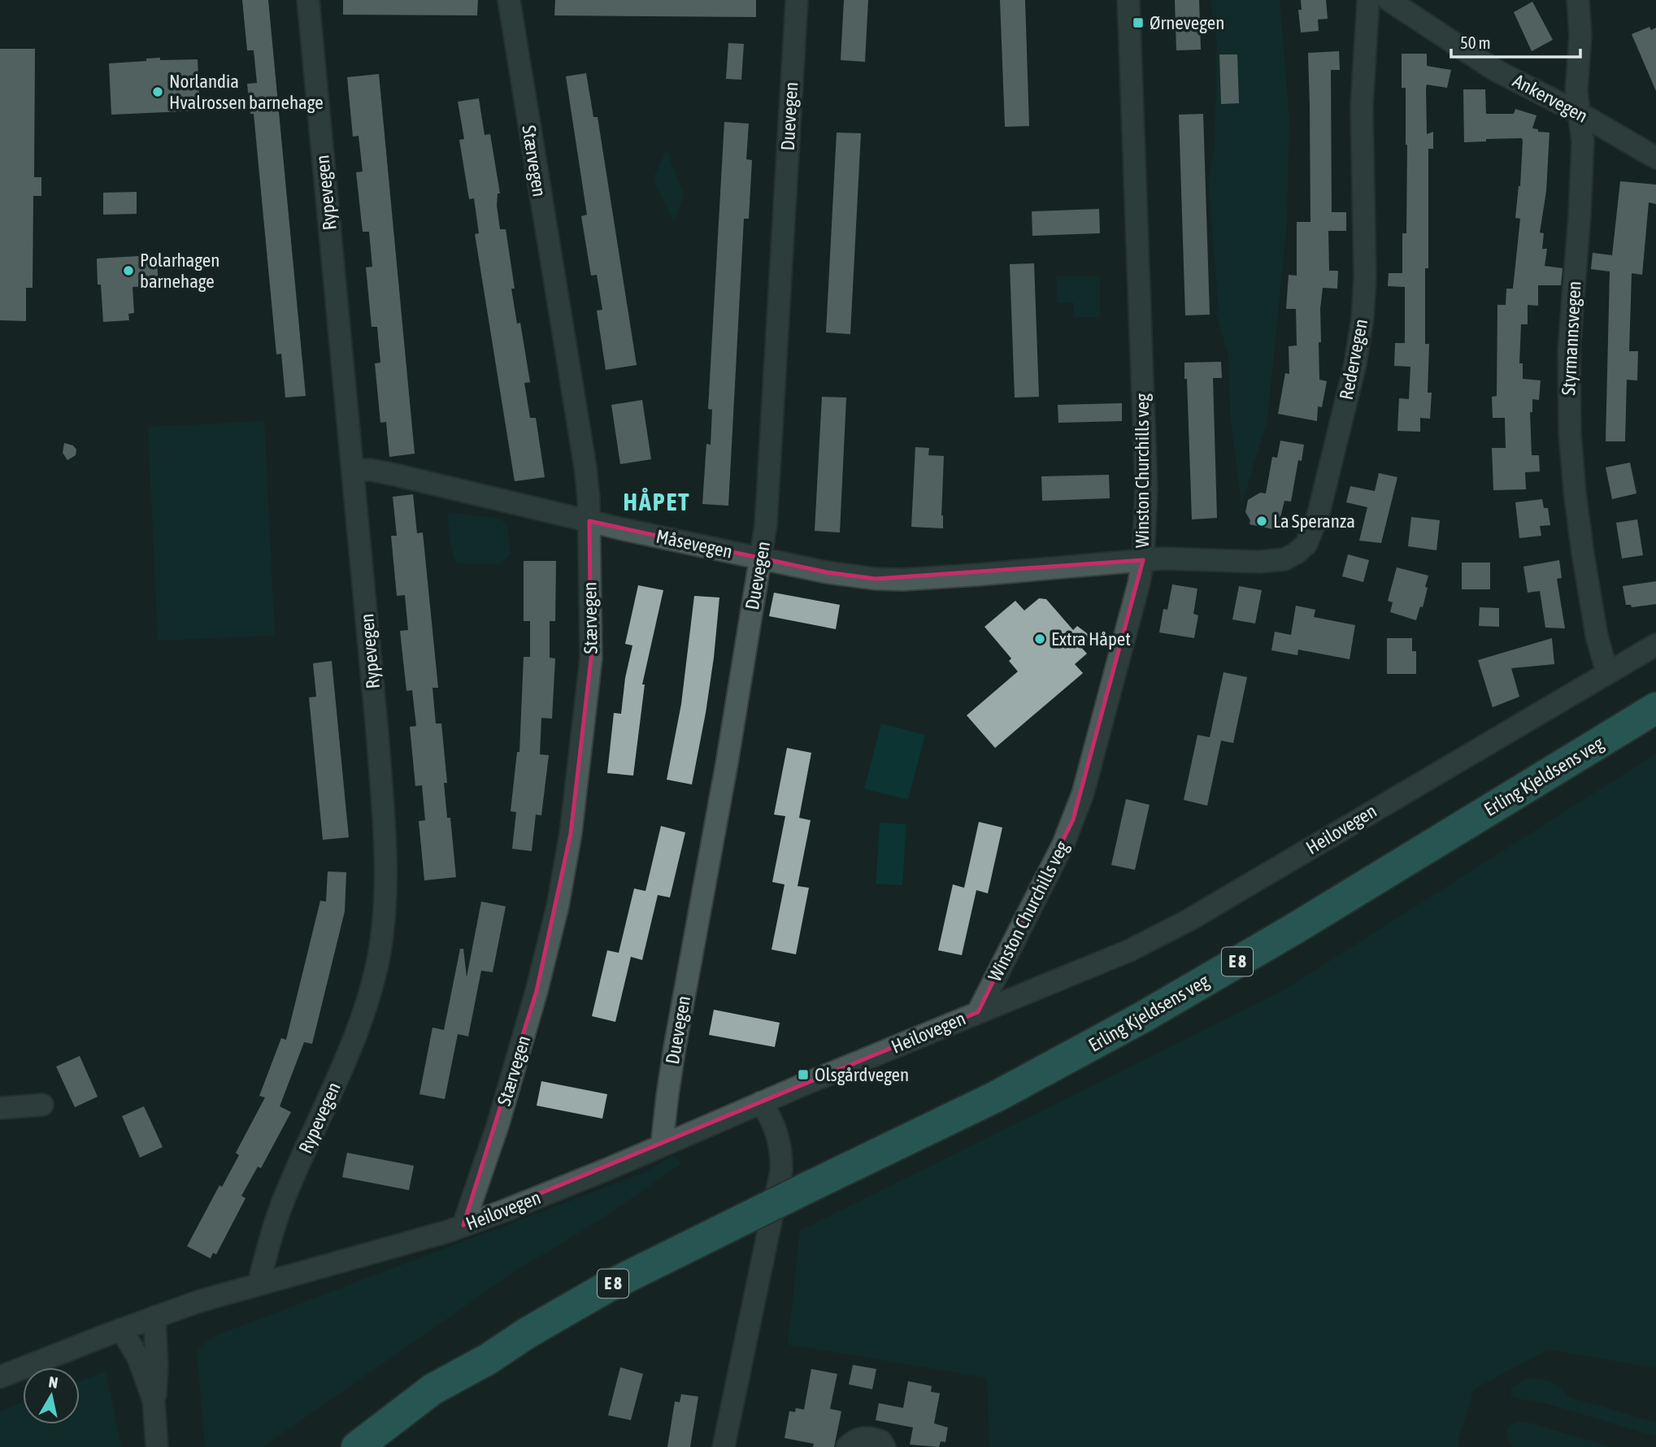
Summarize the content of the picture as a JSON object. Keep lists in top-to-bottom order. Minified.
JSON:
{"streets":{"highway":["Erling Kjeldsens veg","E 8"],"street":["Ankervegen","Duevegen","Stærvegen","Rypevegen","Styrmannsvegen","Redervegen","Winston Churchills veg","Måsevegen","Heilovegen"]},"crossings":[["Ankervegen","Styrmannsvegen"],["Duevegen","Måsevegen"],["Duevegen","Heilovegen"],["Stærvegen","Måsevegen"],["Stærvegen","Heilovegen"],["Rypevegen","Måsevegen"],["Rypevegen","Heilovegen"],["Styrmannsvegen","Heilovegen"],["Redervegen","Winston Churchills veg"],["Redervegen","Måsevegen"],["Winston Churchills veg","Måsevegen"],["Winston Churchills veg","Heilovegen"],["Erling Kjeldsens veg","E 8"]],"districts":["HÅPET"],"places":{"transit":["Ørnevegen","Olsgårdvegen"],"other":["Norlandia Hvalrossen barnehage","Polarhagen barnehage","La Speranza","Extra Håpet"]},"scale_bar":"50 m","north":"top"}
